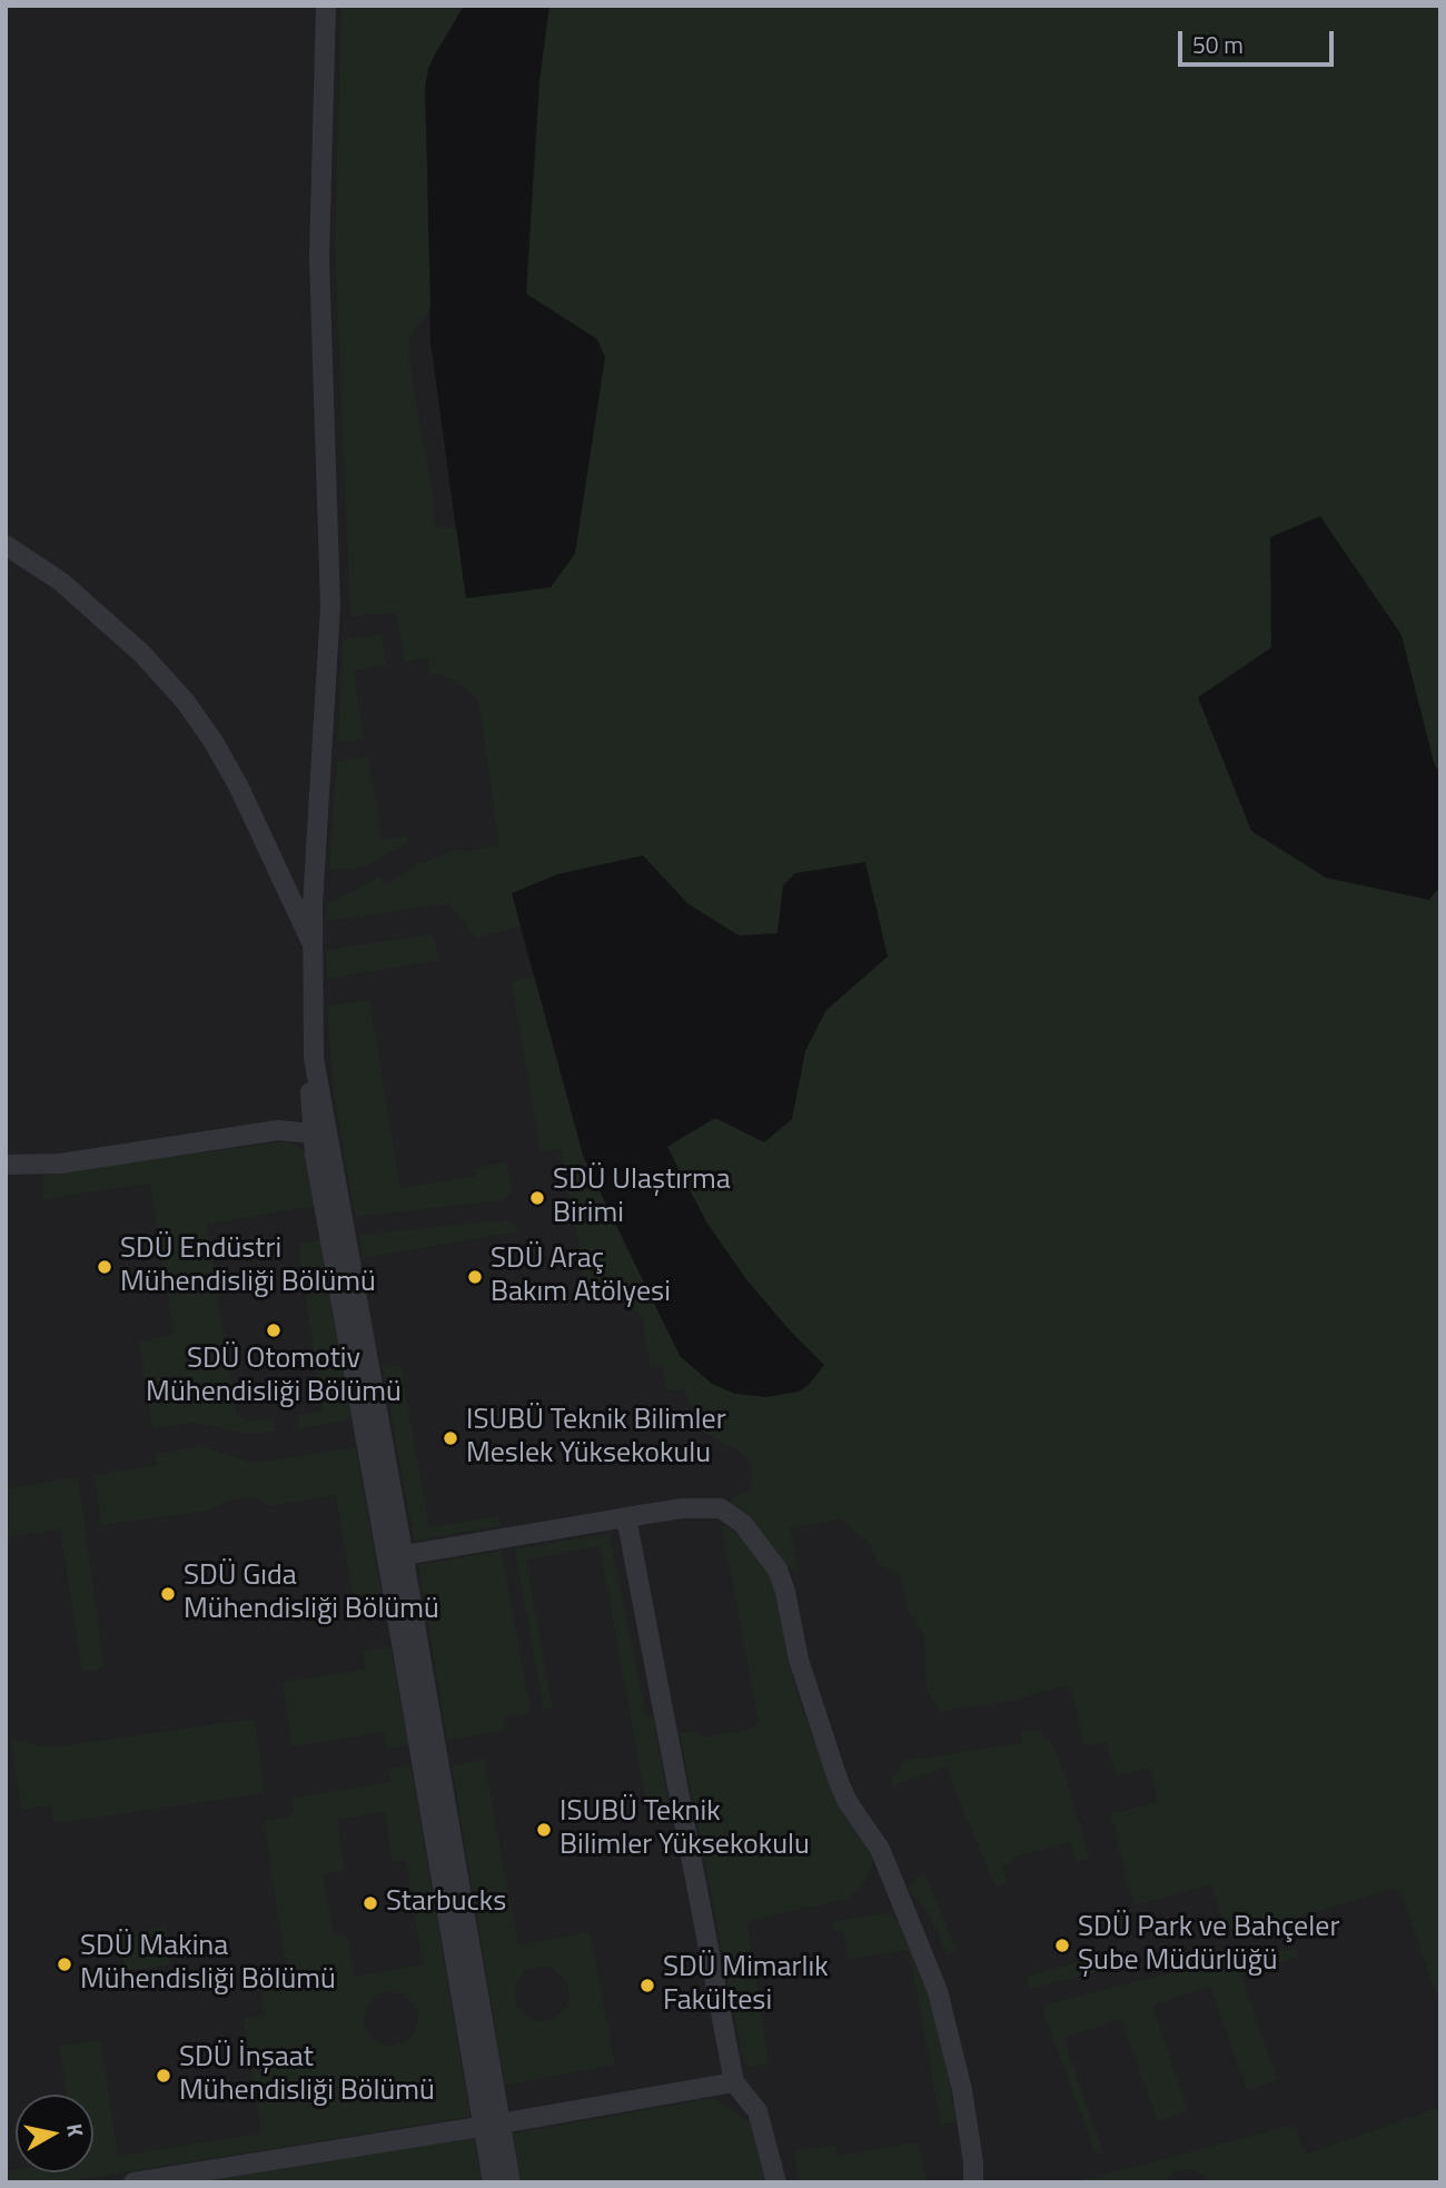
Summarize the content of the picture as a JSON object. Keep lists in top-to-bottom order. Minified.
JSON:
{"places":["SDÜ Ulaştırma Birimi","SDÜ Endüstri Mühendisliği Bölümü","SDÜ Araç Bakım Atölyesi","SDÜ Otomotiv Mühendisliği Bölümü","ISUBÜ Teknik Bilimler Meslek Yüksekokulu","SDÜ Gıda Mühendisliği Bölümü","ISUBÜ Teknik Bilimler Yüksekokulu","Starbucks","SDÜ Park ve Bahçeler Şube Müdürlüğü","SDÜ Makina Mühendisliği Bölümü","SDÜ Mimarlık Fakültesi","SDÜ İnşaat Mühendisliği Bölümü"],"scale_bar":"50 m","north":"right"}
